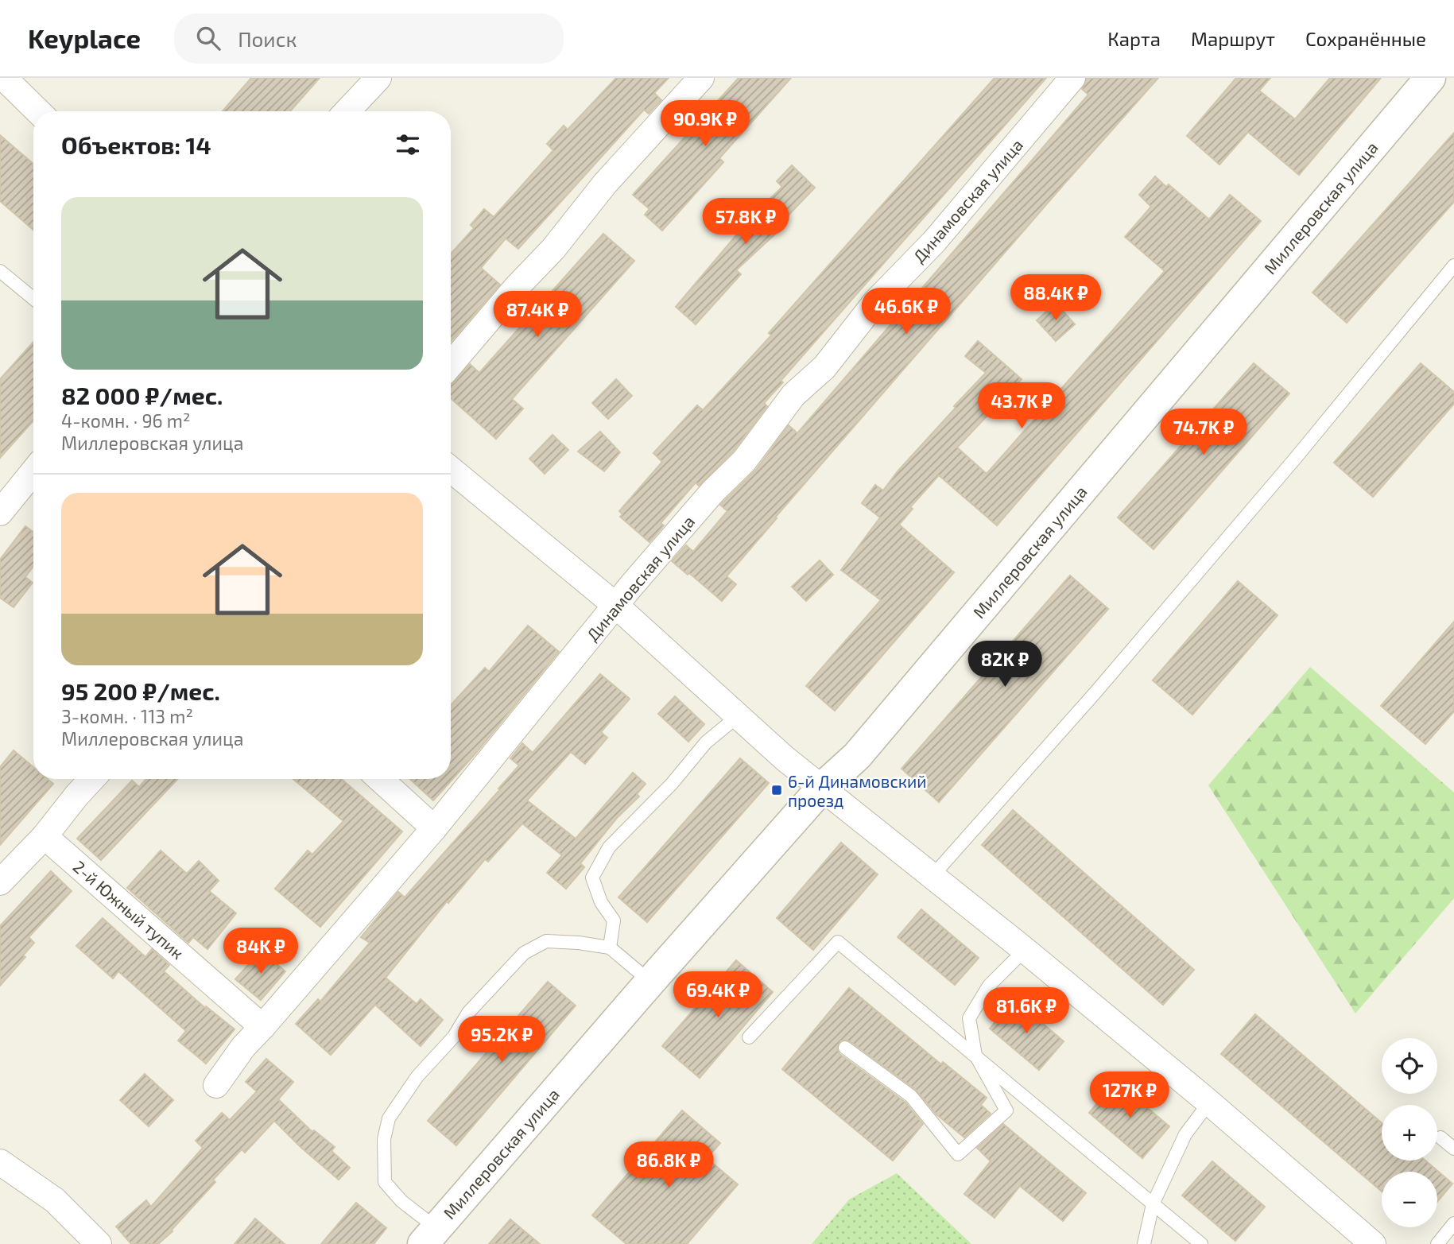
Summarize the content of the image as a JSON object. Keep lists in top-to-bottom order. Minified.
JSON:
{"streets":{"street":["Динамовская улица","Миллеровская улица","2-й Южный тупик"]},"crossings":[["Динамовская улица","2-й Южный тупик"]],"places":{"transit":["6-й Динамовский проезд"]},"page":{"header":"Keyplace","search":"Поиск","nav":["Карта","Маршрут","Сохранённые"],"price":["90.9K ₽","57.8K ₽","88.4K ₽","46.6K ₽","87.4K ₽","43.7K ₽","74.7K ₽","82K ₽","84K ₽","69.4K ₽","81.6K ₽","95.2K ₽","127K ₽","86.8K ₽"],"heading":"Объектов: 14","list":[{"name":"82 000 ₽/мес.","note":"4-комн. · 96 m² · Миллеровская улица"},{"name":"95 200 ₽/мес.","note":"3-комн. · 113 m² · Миллеровская улица"}],"map_buttons":["+","−"]}}
